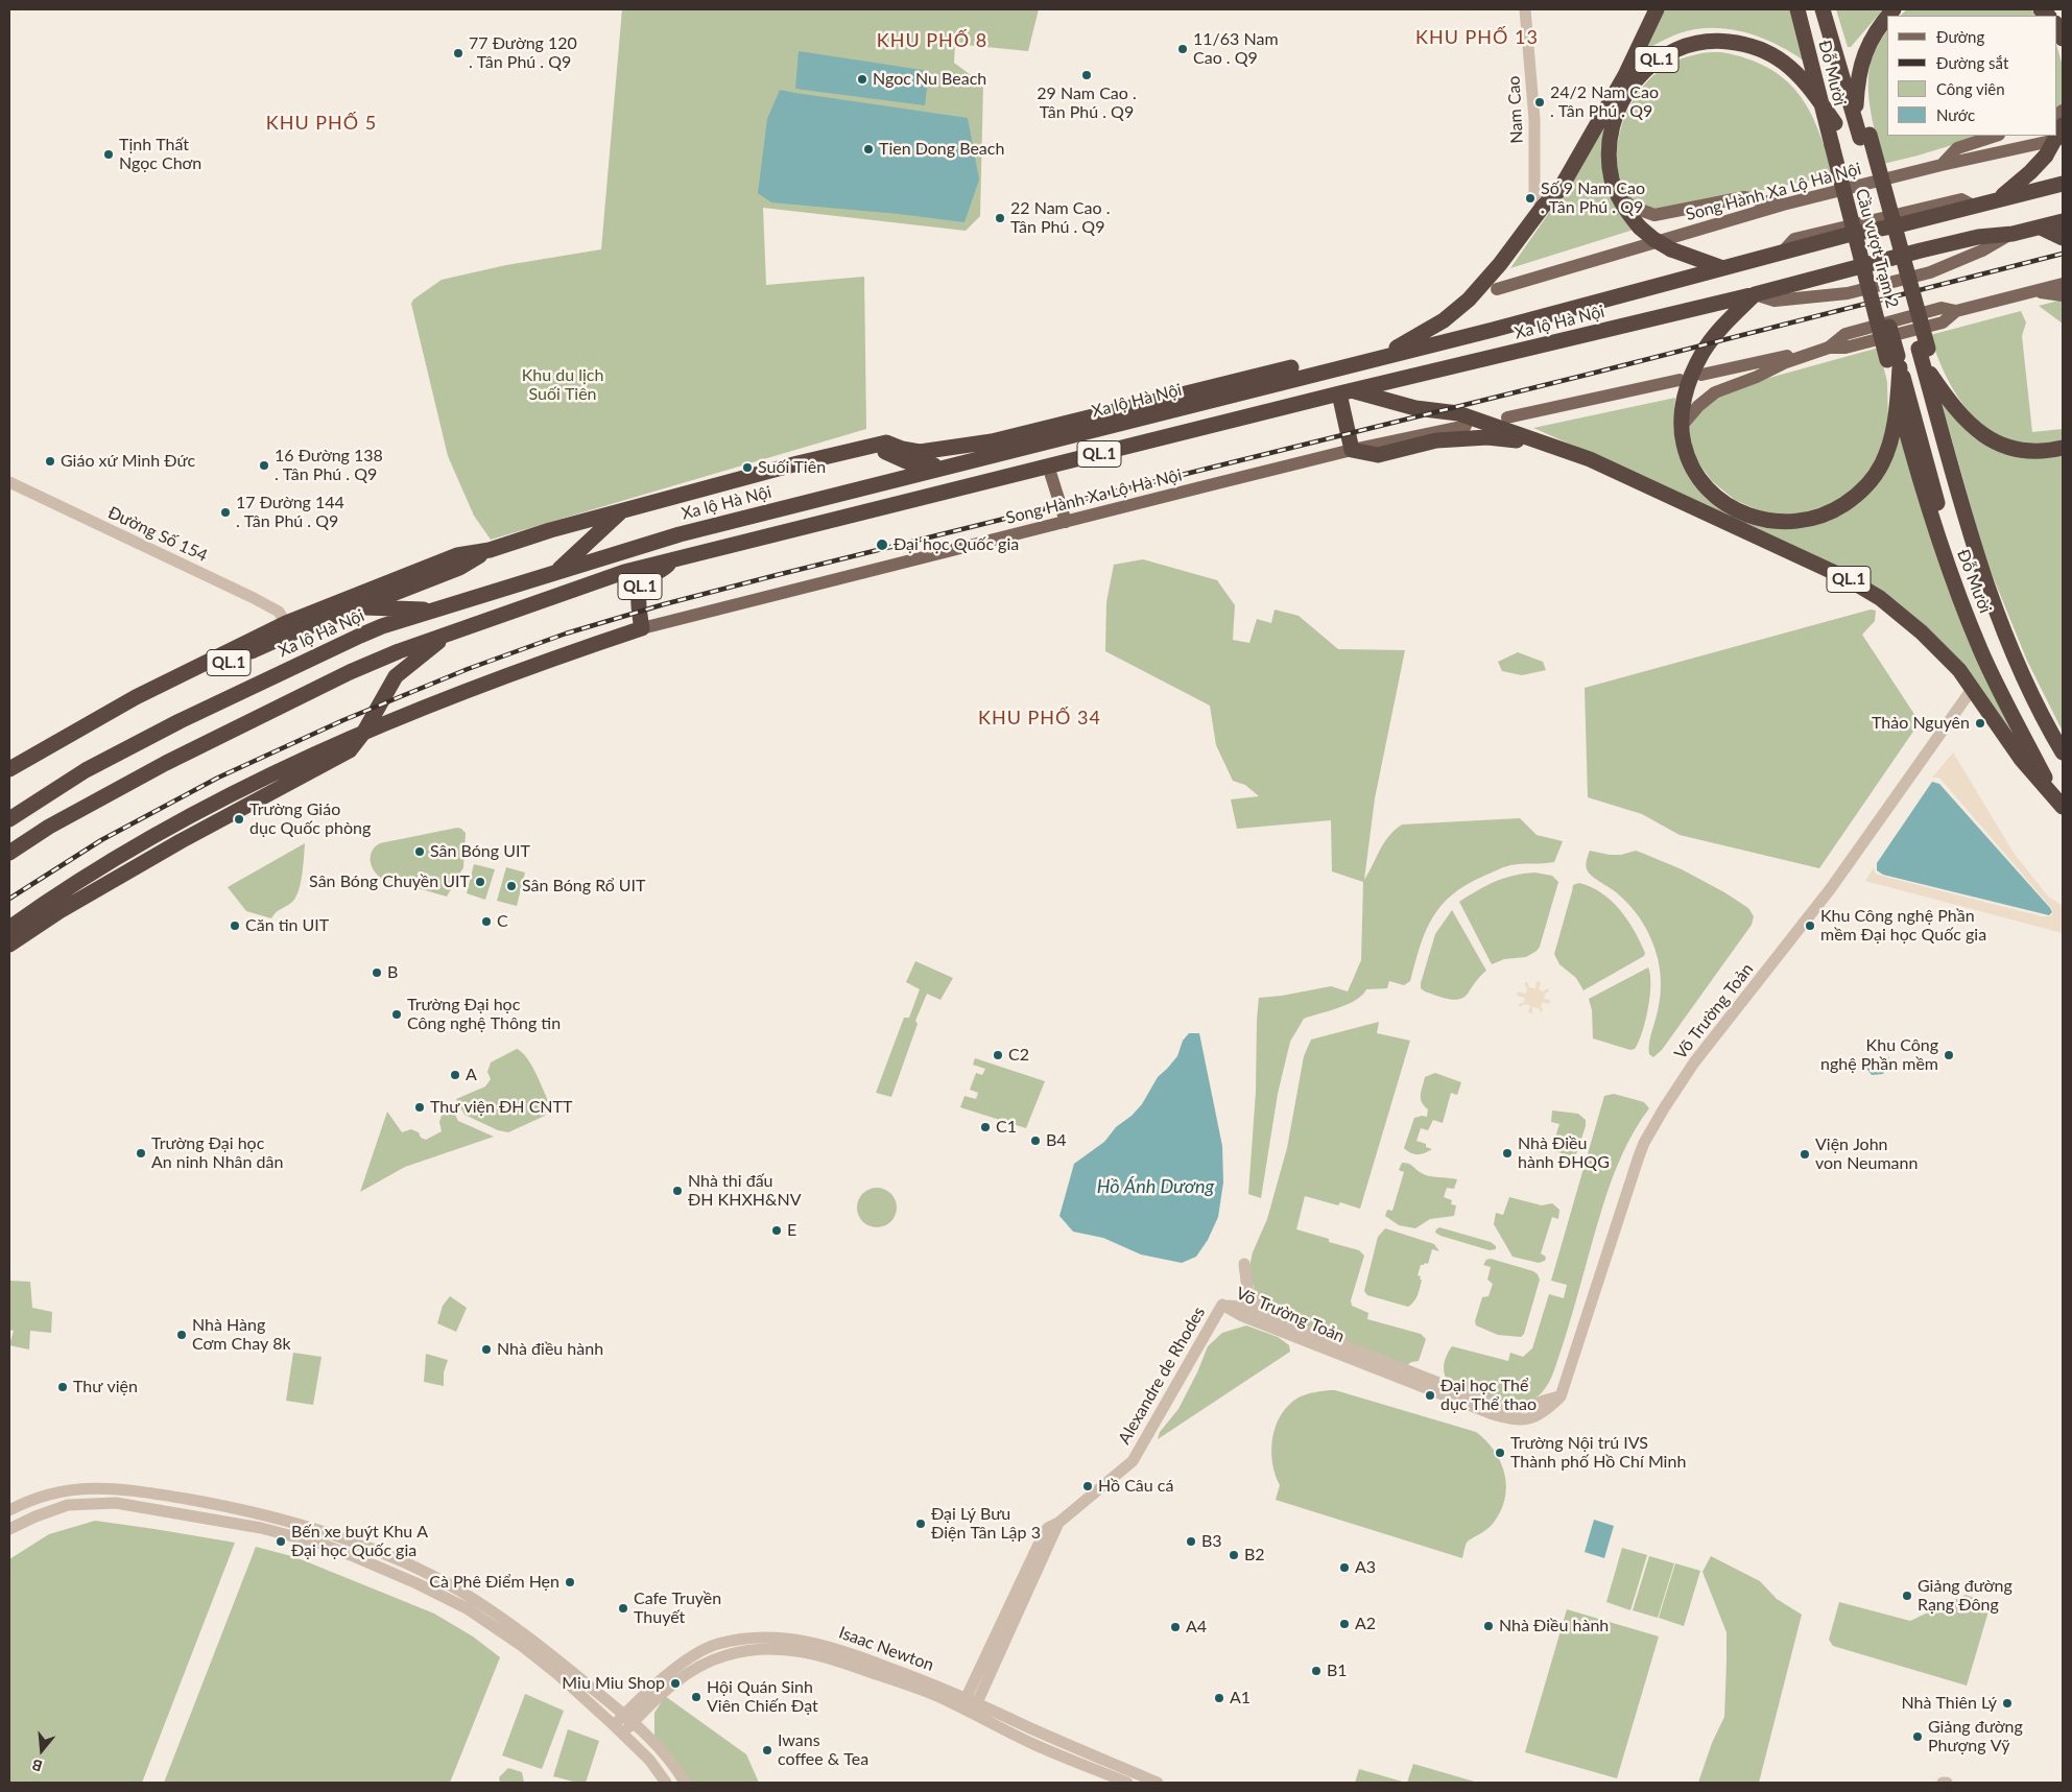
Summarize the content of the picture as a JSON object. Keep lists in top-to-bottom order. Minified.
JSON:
{"streets":{"highway":["QL.1","Đỗ Mười","Cầu vượt Trạm 2","Xa lộ Hà Nội"],"main road":["Song Hành Xa Lộ Hà Nội"],"street":["Nam Cao","Đường Số 154","Võ Trường Toản","Alexandre de Rhodes","Isaac Newton"]},"crossings":[["QL.1","Đỗ Mười"],["QL.1","Xa lộ Hà Nội"],["QL.1","Võ Trường Toản"],["Đỗ Mười","Cầu vượt Trạm 2"],["Song Hành Xa Lộ Hà Nội","Xa lộ Hà Nội"],["Xa lộ Hà Nội","Đường Số 154"],["Võ Trường Toản","Alexandre de Rhodes"],["Alexandre de Rhodes","Isaac Newton"]],"districts":["KHU PHỐ 13","KHU PHỐ 8","KHU PHỐ 5","KHU PHỐ 34"],"water":["Hồ Ánh Dương"],"parks":["Khu du lịch Suối Tiên"],"places":["11/63 Nam Cao . Q9","77 Đường 120 . Tân Phú . Q9","29 Nam Cao . Tân Phú . Q9","Ngoc Nu Beach","24/2 Nam Cao . Tân Phú . Q9","Tien Dong Beach","Tịnh Thất Ngọc Chơn","Số 9 Nam Cao . Tân Phú . Q9","22 Nam Cao . Tân Phú . Q9","Giáo xứ Minh Đức","16 Đường 138 . Tân Phú . Q9","Suối Tiên","17 Đường 144 . Tân Phú . Q9","Đại học Quốc gia","Thảo Nguyên","Trường Giáo dục Quốc phòng","Sân Bóng UIT","Sân Bóng Chuyền UIT","Sân Bóng Rổ UIT","C","Căn tin UIT","Khu Công nghệ Phần mềm Đại học Quốc gia","B","Trường Đại học Công nghệ Thông tin","C2","Khu Công nghệ Phần mềm","A","Thư viện ĐH CNTT","C1","B4","Trường Đại học An ninh Nhân dân","Nhà Điều hành ĐHQG","Viện John von Neumann","Nhà thi đấu ĐH KHXH&NV","E","Nhà Hàng Cơm Chay 8k","Nhà điều hành","Thư viện","Đại học Thể dục Thể thao","Trường Nội trú IVS Thành phố Hồ Chí Minh","Hồ Câu cá","Đại Lý Bưu Điện Tân Lập 3","Bến xe buýt Khu A Đại học Quốc gia","B3","B2","A3","Cà Phê Điểm Hẹn","Giảng đường Rạng Đông","Cafe Truyền Thuyết","A2","Nhà Điều hành","A4","B1","Miu Miu Shop","Hội Quán Sinh Viên Chiến Đạt","A1","Nhà Thiên Lý","Giảng đường Phượng Vỹ","Iwans coffee & Tea"],"legend":["Đường","Đường sắt","Công viên","Nước"],"north":"bottom"}
